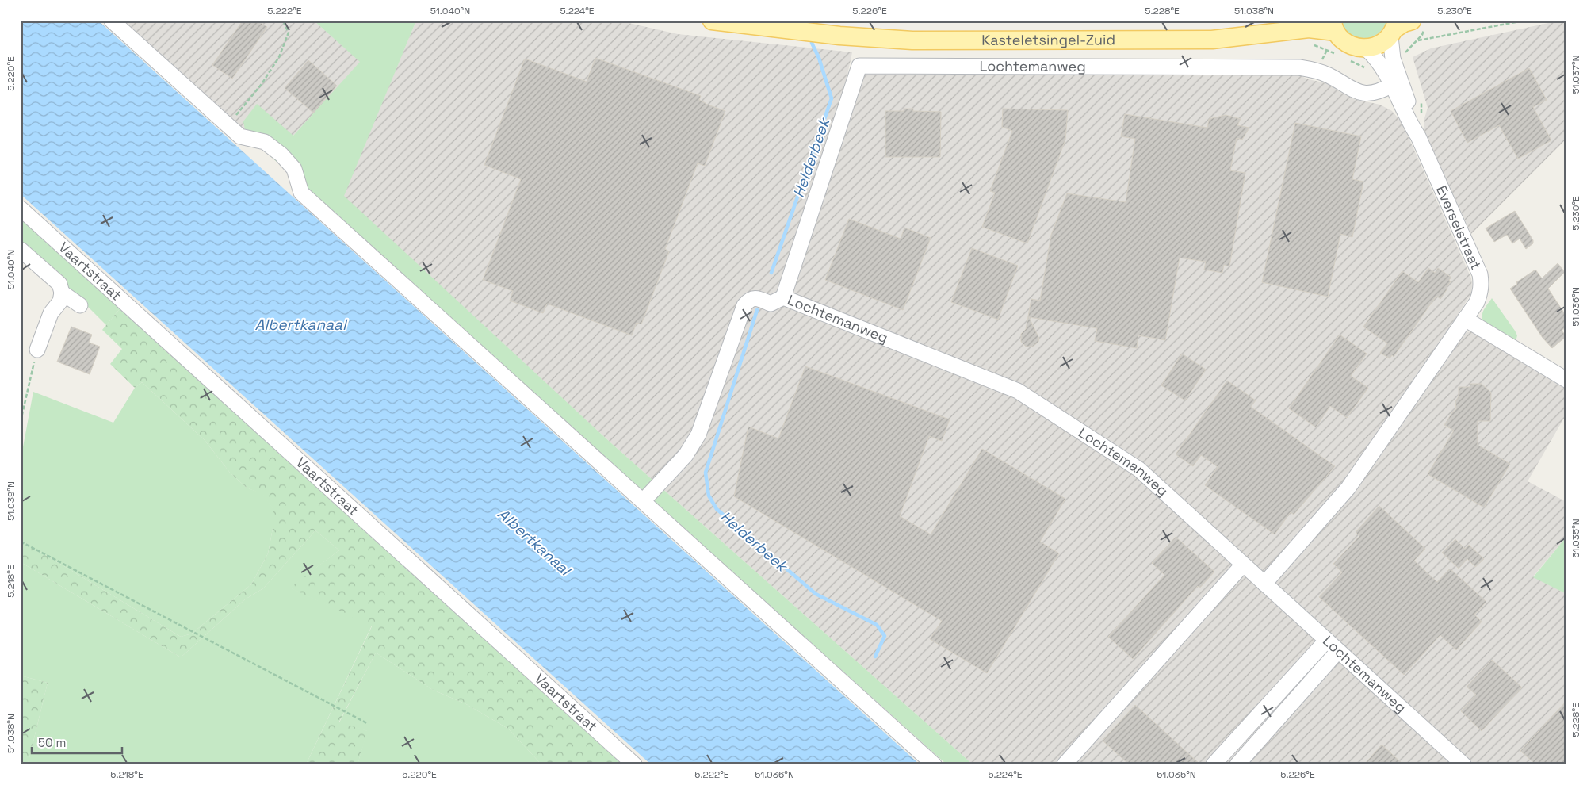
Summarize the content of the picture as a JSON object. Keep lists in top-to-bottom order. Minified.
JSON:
{"streets":{"main road":["Kasteletsingel-Zuid"],"street":["Lochtemanweg","Everselstraat","Vaartstraat"]},"crossings":[["Lochtemanweg","Everselstraat"]],"water":["Helderbeek","Albertkanaal"],"scale_bar":"50 m","coordinates":["5.222°E","51.040°N","5.224°E","5.226°E","5.228°E","51.038°N","5.230°E","5.220°E","51.037°N","51.036°N","51.039°N","51.035°N","5.218°E"]}
